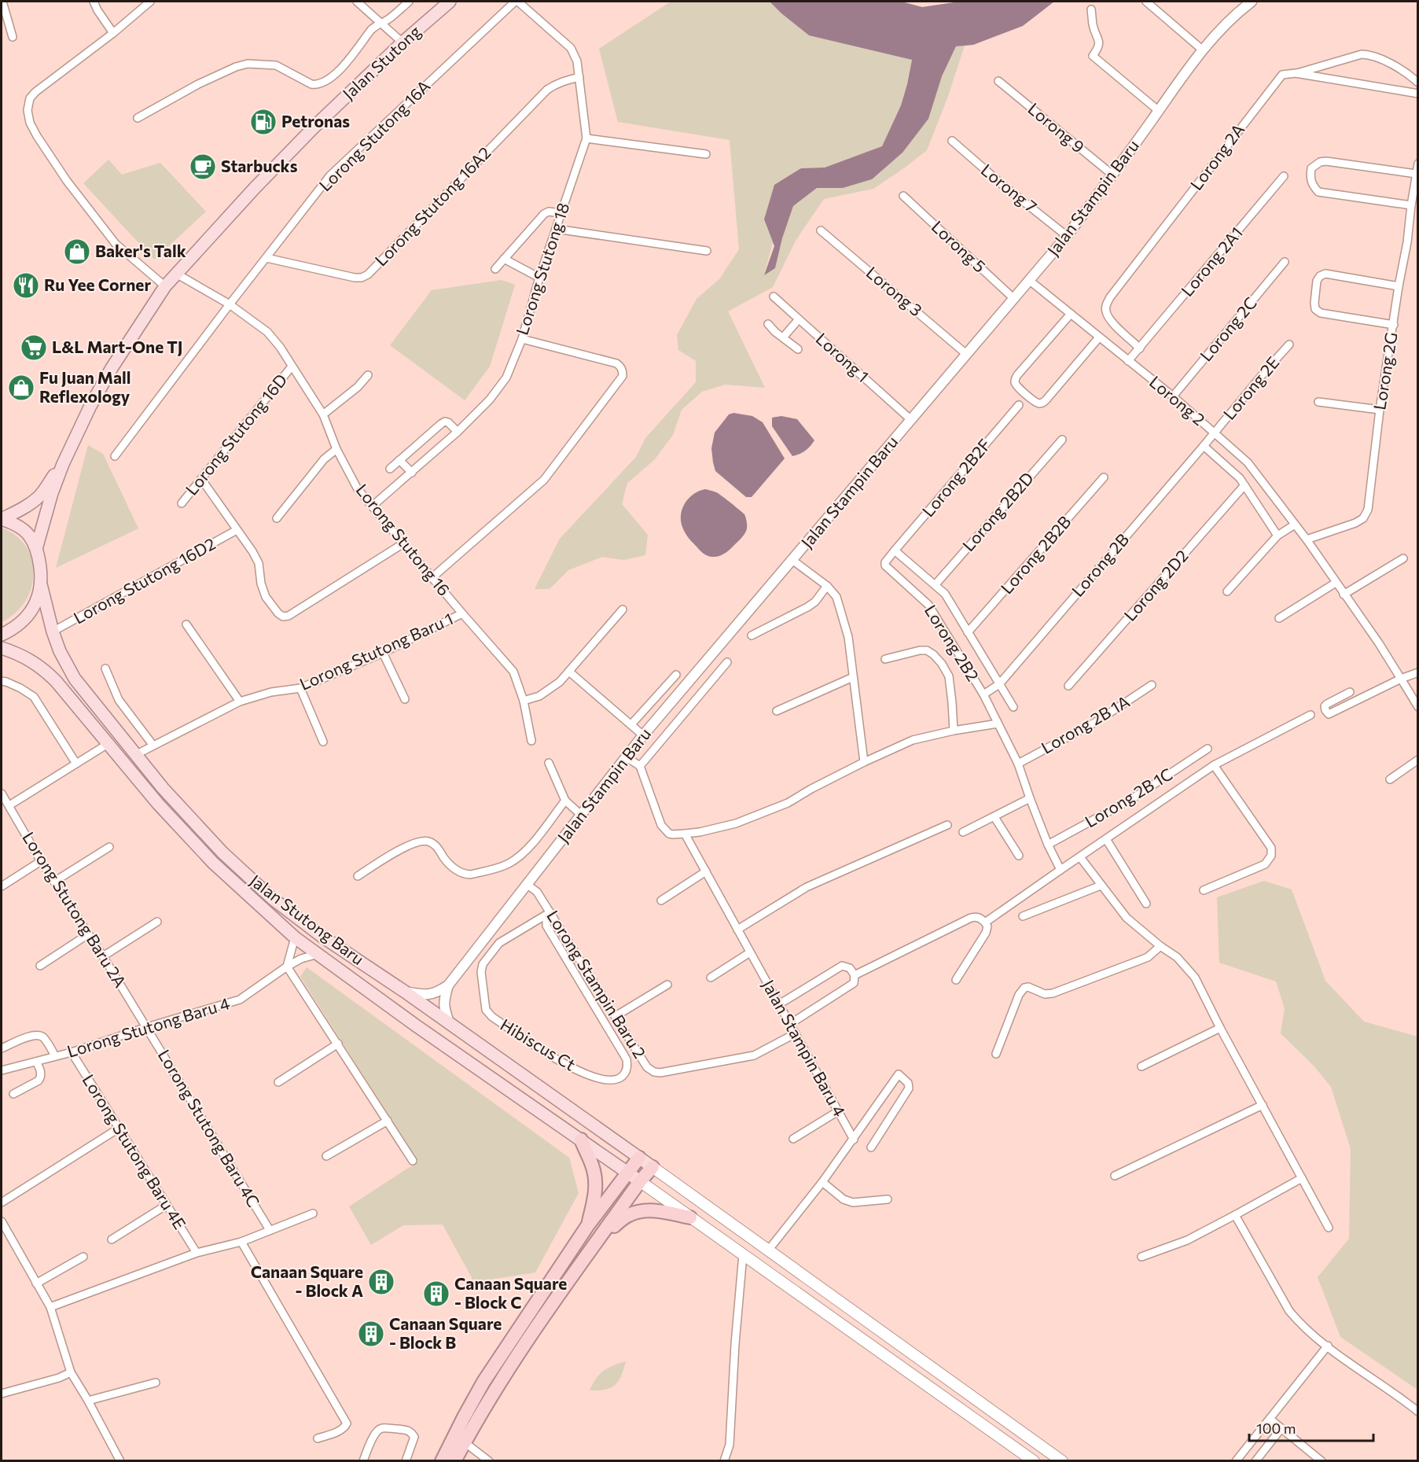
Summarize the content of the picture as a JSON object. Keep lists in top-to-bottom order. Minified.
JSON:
{"streets":{"main road":["Jalan Stutong","Jalan Stutong Baru"],"street":["Lorong 9","Lorong Stutong 16A","Lorong 2A","Lorong 7","Jalan Stampin Baru","Lorong Stutong 16A2","Lorong 5","Lorong 2A1","Lorong Stutong 18","Lorong 3","Lorong 2C","Lorong 1","Lorong 2G","Lorong 2E","Lorong 2","Lorong Stutong 16D","Lorong 2B2F","Lorong 2B2D","Lorong Stutong 16","Lorong 2B2B","Lorong 2B","Lorong Stutong 16D2","Lorong 2D2","Lorong 2B2","Lorong Stutong Baru 1","Lorong 2B 1A","Lorong 2B 1C","Lorong Stutong Baru 2A","Lorong Stampin Baru 2","Lorong Stutong Baru 4","Hibiscus Ct","Jalan Stampin Baru 4","Lorong Stutong Baru 4C","Lorong Stutong Baru 4E"]},"crossings":[["Jalan Stutong","Lorong Stutong 16"],["Lorong 9","Jalan Stampin Baru"],["Lorong Stutong 16A","Lorong Stutong 16A2"],["Lorong Stutong 16A","Lorong Stutong 18"],["Lorong Stutong 16A","Lorong Stutong 16"],["Lorong 2A","Lorong 2A1"],["Lorong 7","Jalan Stampin Baru"],["Jalan Stampin Baru","Lorong 5"],["Jalan Stampin Baru","Lorong 3"],["Jalan Stampin Baru","Lorong 1"],["Jalan Stampin Baru","Lorong 2"],["Jalan Stampin Baru","Jalan Stutong Baru"],["Jalan Stampin Baru","Lorong Stampin Baru 2"],["Lorong Stutong 16A2","Lorong Stutong 18"],["Lorong 2A1","Lorong 2"],["Lorong Stutong 18","Lorong Stutong 16"],["Lorong 2C","Lorong 2"],["Lorong 2G","Lorong 2"],["Lorong 2E","Lorong 2"],["Lorong 2E","Lorong 2B"],["Lorong 2","Lorong 2B"],["Lorong Stutong 16D","Lorong Stutong 16"],["Lorong 2B2F","Lorong 2B2"],["Lorong Stutong 16","Lorong Stutong Baru 1"],["Lorong 2B","Lorong 2B2"],["Lorong Stutong 16D2","Jalan Stutong Baru"],["Lorong 2B2","Lorong 2B 1A"],["Lorong 2B2","Lorong 2B 1C"],["Lorong Stutong Baru 1","Jalan Stutong Baru"],["Lorong Stutong Baru 2A","Lorong Stutong Baru 4"],["Lorong Stutong Baru 2A","Lorong Stutong Baru 4C"],["Jalan Stutong Baru","Lorong Stutong Baru 4"],["Lorong Stampin Baru 2","Hibiscus Ct"],["Lorong Stampin Baru 2","Jalan Stampin Baru 4"],["Lorong Stutong Baru 4","Lorong Stutong Baru 4C"],["Lorong Stutong Baru 4","Lorong Stutong Baru 4E"]],"places":{"fuel station":["Petronas"],"cafe":["Starbucks"],"shop":["Baker's Talk","Fu Juan Mall Reflexology"],"restaurant":["Ru Yee Corner"],"supermarket":["L&L Mart-One TJ"],"building":["Canaan Square - Block A","Canaan Square - Block C","Canaan Square - Block B"]},"scale_bar":"100 m"}
